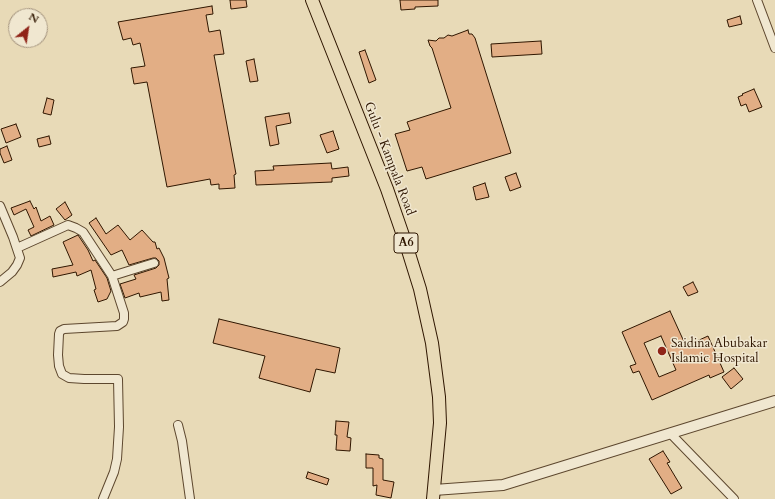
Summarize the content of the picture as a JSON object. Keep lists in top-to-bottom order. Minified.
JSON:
{"streets":{"main road":["Gulu - Kampala Road","A6"]},"places":["Saidina Abubakar Islamic Hospital"],"north":"top right"}
